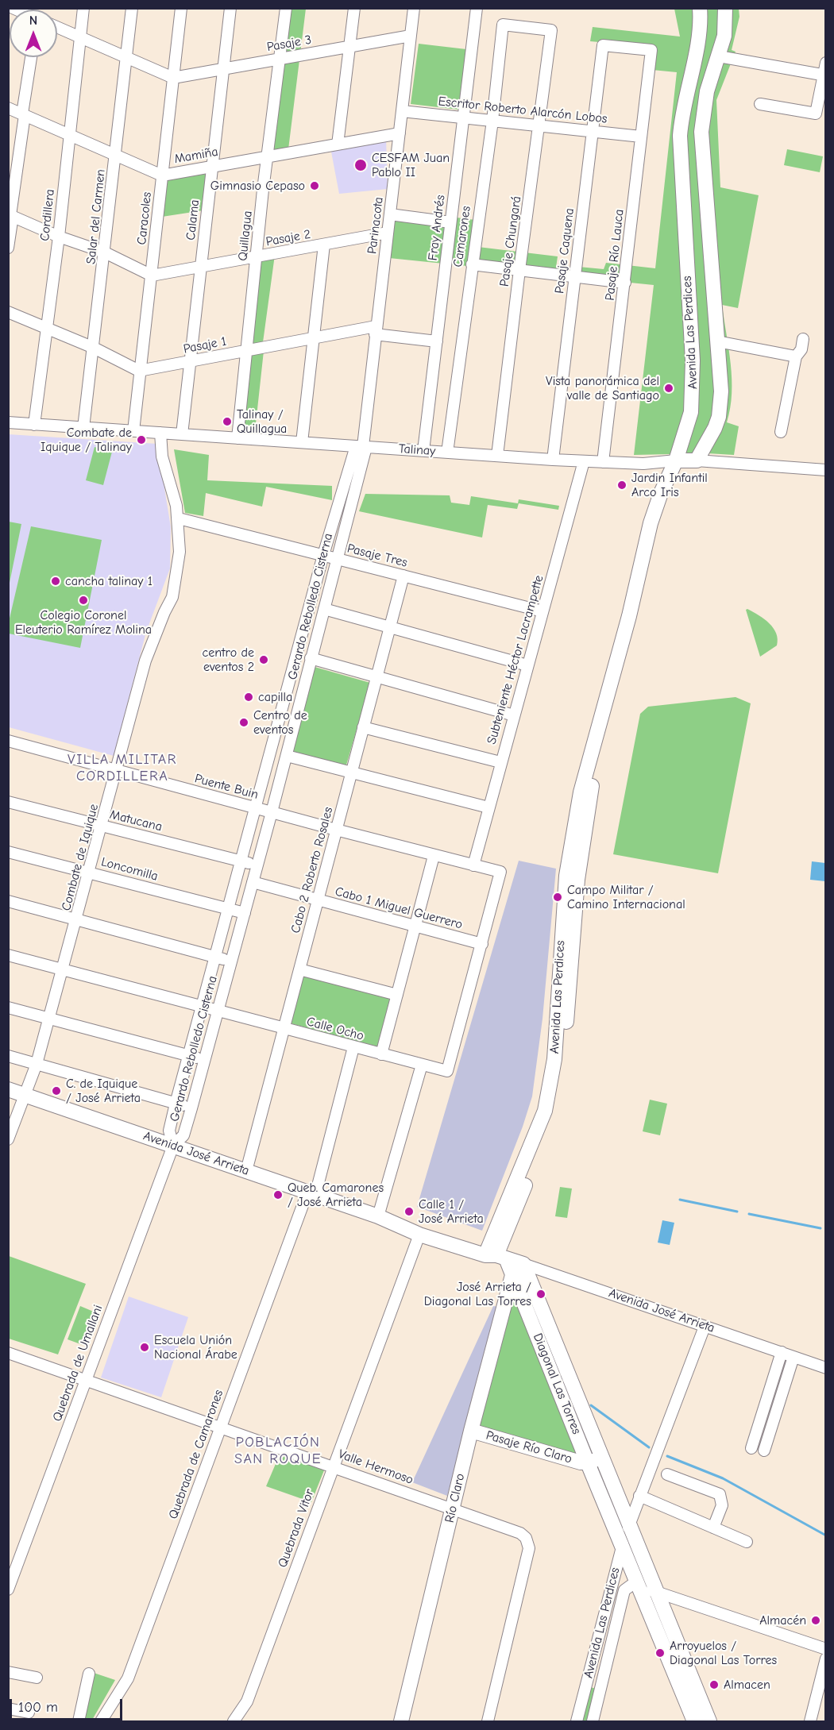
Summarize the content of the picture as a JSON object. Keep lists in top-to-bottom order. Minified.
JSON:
{"streets":{"main road":["Avenida Las Perdices","Talinay","Avenida José Arrieta","Diagonal Las Torres","Pasaje Río Claro","Río Claro"],"street":["Pasaje 3","Escritor Roberto Alarcón Lobos","Mamiña","Cordillera","Salar del Carmen","Caracoles","Calama","Parinacota","Fray Andrés","Quillagua","Camarones","Pasaje 2","Pasaje Chungará","Pasaje Caquena","Pasaje Río Lauca","Pasaje 1","Pasaje Tres","Gerardo Rebolledo Cisterna","Subteniente Héctor Lacrampette","Puente Buin","Matucana","Combate de Iquique","Loncomilla","Cabo 2 Roberto Rosales","Cabo 1 Miguel Guerrero","Calle Ocho","Quebrada de Umallani","Quebrada de Camarones","Valle Hermoso","Quebrada Vitor"]},"crossings":[["Pasaje 3","Caracoles"],["Pasaje 3","Calama"],["Pasaje 3","Parinacota"],["Pasaje 3","Quillagua"],["Escritor Roberto Alarcón Lobos","Parinacota"],["Escritor Roberto Alarcón Lobos","Fray Andrés"],["Escritor Roberto Alarcón Lobos","Camarones"],["Escritor Roberto Alarcón Lobos","Pasaje Chungará"],["Escritor Roberto Alarcón Lobos","Pasaje Caquena"],["Escritor Roberto Alarcón Lobos","Pasaje Río Lauca"],["Mamiña","Cordillera"],["Mamiña","Salar del Carmen"],["Mamiña","Caracoles"],["Mamiña","Calama"],["Mamiña","Parinacota"],["Mamiña","Quillagua"],["Cordillera","Talinay"],["Salar del Carmen","Talinay"],["Caracoles","Pasaje 2"],["Caracoles","Pasaje 1"],["Caracoles","Talinay"],["Calama","Pasaje 2"],["Calama","Pasaje 1"],["Calama","Talinay"],["Parinacota","Pasaje 2"],["Parinacota","Pasaje 1"],["Parinacota","Talinay"],["Parinacota","Gerardo Rebolledo Cisterna"],["Fray Andrés","Pasaje 1"],["Fray Andrés","Talinay"],["Quillagua","Pasaje 2"],["Quillagua","Pasaje 1"],["Quillagua","Talinay"],["Camarones","Pasaje Chungará"],["Camarones","Talinay"],["Pasaje Chungará","Talinay"],["Pasaje Caquena","Pasaje Río Lauca"],["Pasaje Caquena","Talinay"],["Pasaje Río Lauca","Talinay"],["Avenida Las Perdices","Talinay"],["Avenida Las Perdices","Avenida José Arrieta"],["Avenida Las Perdices","Diagonal Las Torres"],["Talinay","Gerardo Rebolledo Cisterna"],["Talinay","Subteniente Héctor Lacrampette"],["Talinay","Combate de Iquique"],["Pasaje Tres","Gerardo Rebolledo Cisterna"],["Pasaje Tres","Subteniente Héctor Lacrampette"],["Pasaje Tres","Combate de Iquique"],["Pasaje Tres","Cabo 2 Roberto Rosales"],["Gerardo Rebolledo Cisterna","Puente Buin"],["Gerardo Rebolledo Cisterna","Matucana"],["Gerardo Rebolledo Cisterna","Loncomilla"],["Gerardo Rebolledo Cisterna","Cabo 1 Miguel Guerrero"],["Gerardo Rebolledo Cisterna","Calle Ocho"],["Gerardo Rebolledo Cisterna","Avenida José Arrieta"],["Gerardo Rebolledo Cisterna","Quebrada de Umallani"],["Subteniente Héctor Lacrampette","Puente Buin"],["Puente Buin","Combate de Iquique"],["Puente Buin","Cabo 2 Roberto Rosales"],["Puente Buin","Cabo 1 Miguel Guerrero"],["Puente Buin","Calle Ocho"],["Matucana","Combate de Iquique"],["Combate de Iquique","Loncomilla"],["Combate de Iquique","Calle Ocho"],["Combate de Iquique","Avenida José Arrieta"],["Cabo 2 Roberto Rosales","Cabo 1 Miguel Guerrero"],["Cabo 2 Roberto Rosales","Calle Ocho"],["Cabo 2 Roberto Rosales","Avenida José Arrieta"],["Cabo 1 Miguel Guerrero","Calle Ocho"],["Calle Ocho","Quebrada de Camarones"],["Avenida José Arrieta","Quebrada de Umallani"],["Avenida José Arrieta","Diagonal Las Torres"],["Avenida José Arrieta","Quebrada de Camarones"],["Avenida José Arrieta","Quebrada Vitor"],["Quebrada de Umallani","Valle Hermoso"],["Diagonal Las Torres","Pasaje Río Claro"],["Diagonal Las Torres","Río Claro"],["Pasaje Río Claro","Río Claro"],["Quebrada de Camarones","Valle Hermoso"],["Valle Hermoso","Río Claro"],["Valle Hermoso","Quebrada Vitor"]],"districts":["VILLA MILITAR CORDILLERA","POBLACIÓN SAN ROQUE"],"places":["CESFAM Juan Pablo II","Gimnasio Cepaso","Vista panorámica del valle de Santiago","Talinay / Quillagua","Combate de Iquique / Talinay","Jardin Infantil Arco Iris","cancha talinay 1","Colegio Coronel Eleuterio Ramírez Molina","centro de eventos 2","capilla","Centro de eventos","Campo Militar / Camino Internacional","C. de Iquique / José Arrieta","Queb. Camarones / José Arrieta","Calle 1 / José Arrieta","José Arrieta / Diagonal Las Torres","Escuela Unión Nacional Árabe","Almacén","Arroyuelos / Diagonal Las Torres","Almacen"],"scale_bar":"100 m","north":"top"}
